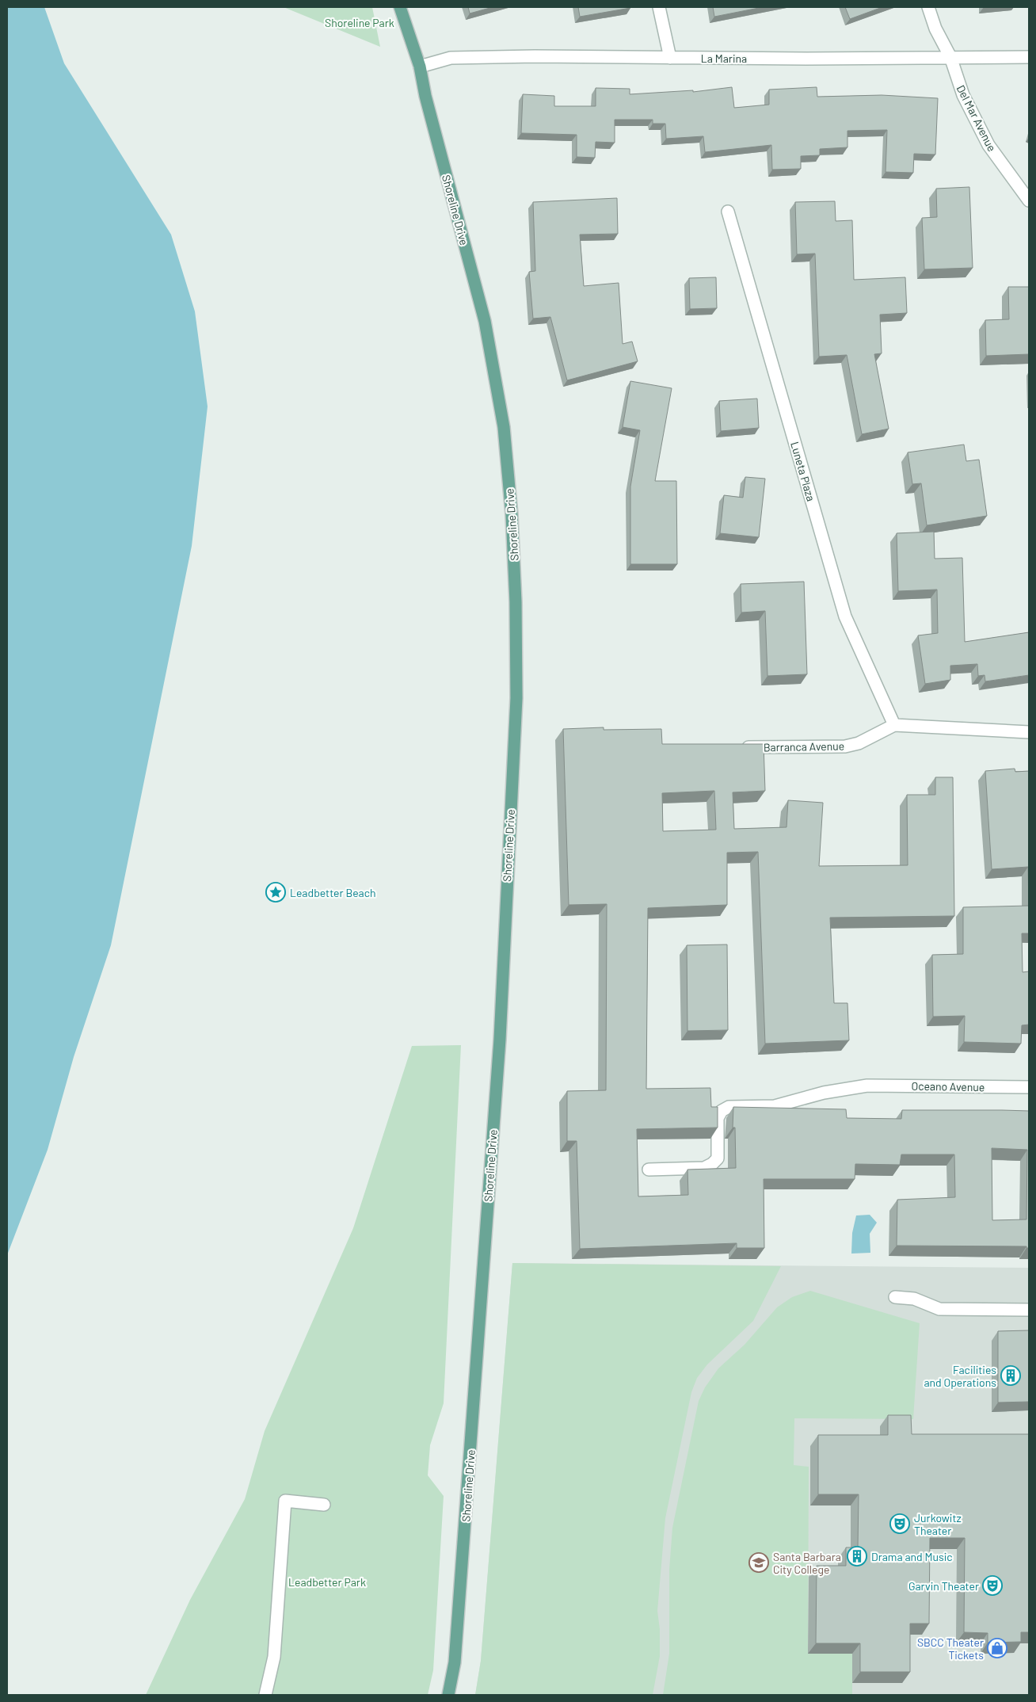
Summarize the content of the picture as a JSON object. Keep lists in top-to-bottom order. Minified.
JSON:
{"streets":{"main road":["Shoreline Drive"],"street":["La Marina","Del Mar Avenue","Luneta Plaza","Barranca Avenue","Oceano Avenue"]},"crossings":[["La Marina","Del Mar Avenue"],["La Marina","Shoreline Drive"],["Luneta Plaza","Barranca Avenue"]],"parks":["Shoreline Park","Leadbetter Park"],"places":{"place":["Leadbetter Beach"],"building":["Facilities and Operations","Drama and Music"],"theatre":["Jurkowitz Theater","Garvin Theater"],"school or university":["Santa Barbara City College"],"shop":["SBCC Theater Tickets"]}}
